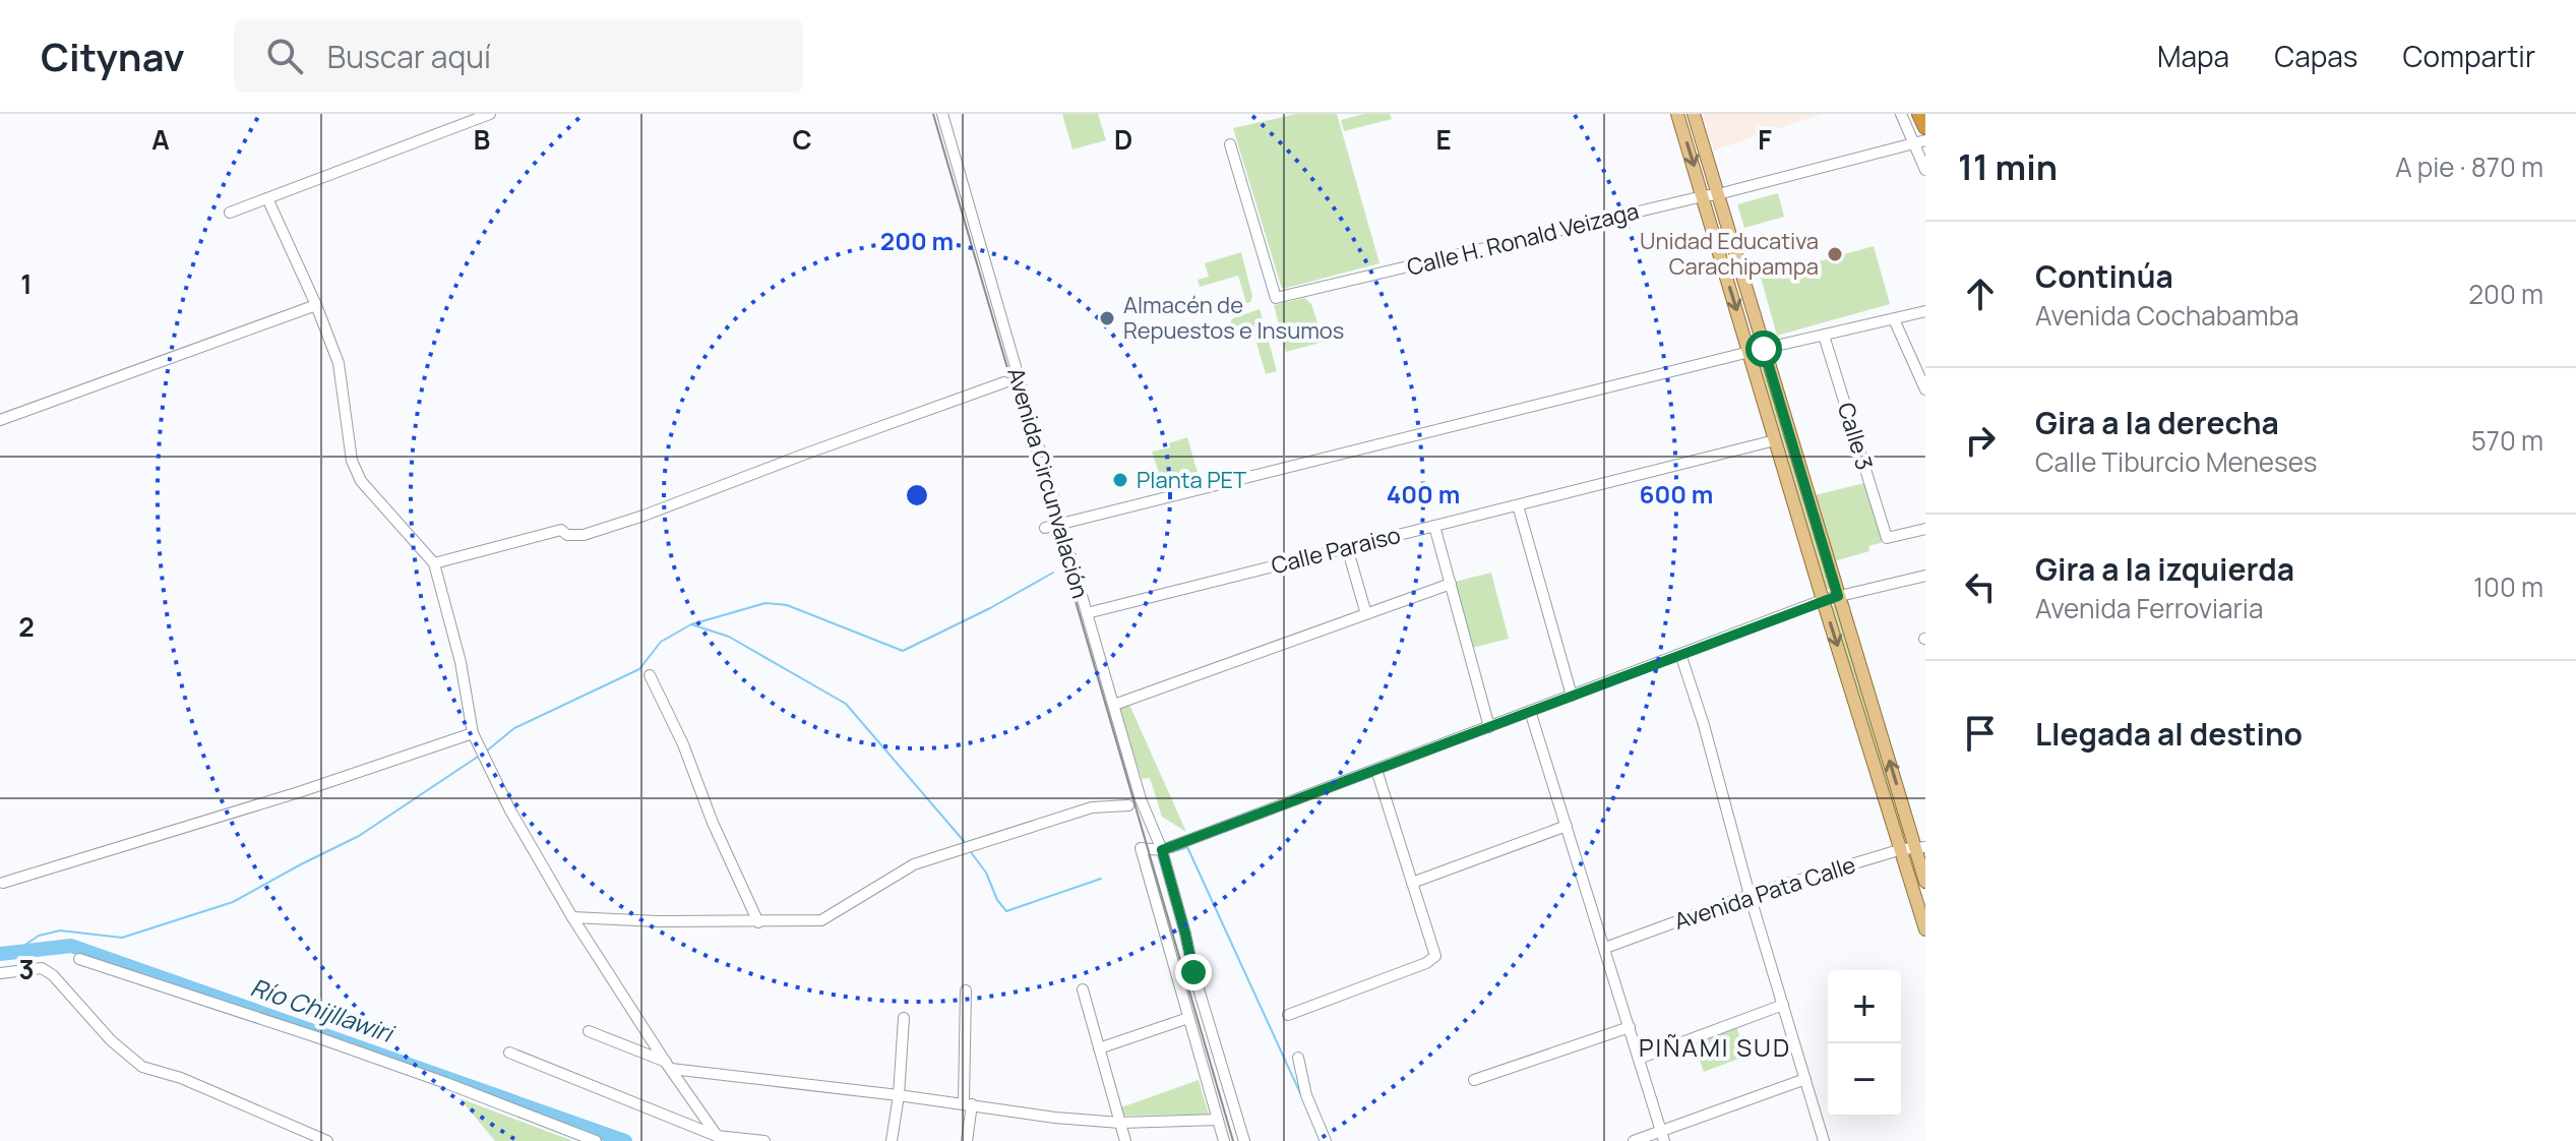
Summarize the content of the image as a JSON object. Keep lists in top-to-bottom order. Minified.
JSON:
{"streets":{"street":["Calle H. Ronald Veizaga","Calle 3","Avenida Circunvalación","Calle Paraiso","Avenida Pata Calle"]},"crossings":[["Avenida Circunvalación","Calle Paraiso"]],"districts":["PIÑAMI SUD"],"water":["Río Chijllawiri"],"places":["Unidad Educativa Carachipampa","Almacén de Repuestos e Insumos","Planta PET"],"page":{"header":"Citynav","search":"Buscar aquí","nav":["Mapa","Capas","Compartir"],"heading":["11 min","A pie · 870 m"],"list":[["Continúa","Avenida Cochabamba","200 m"],["Gira a la derecha","Calle Tiburcio Meneses","570 m"],["Gira a la izquierda","Avenida Ferroviaria","100 m"],"Llegada al destino"],"map_buttons":["+","−"]},"grid":{"columns":["A","B","C","D","E","F"],"rows":["1","2","3"]},"rings":["200 m","400 m","600 m"]}
